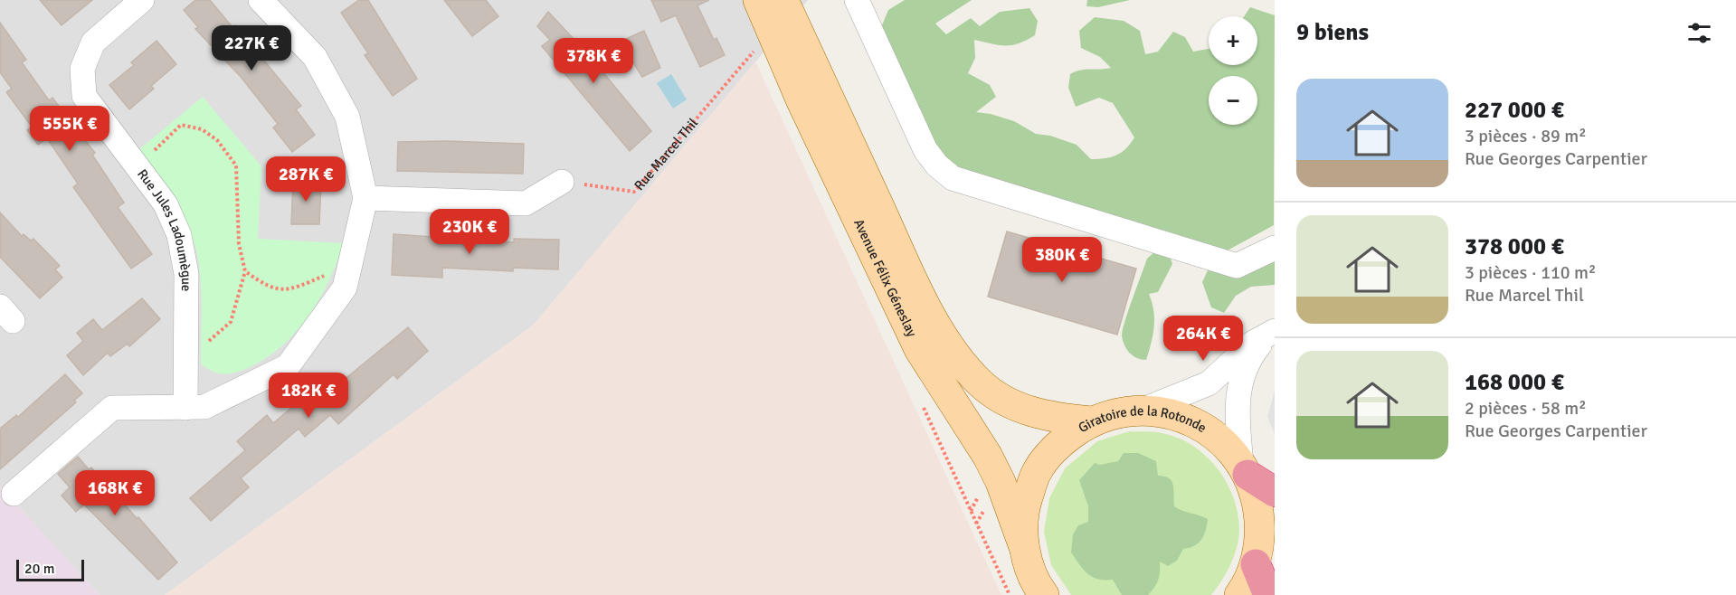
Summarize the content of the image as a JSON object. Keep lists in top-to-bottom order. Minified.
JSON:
{"streets":{"main road":["Avenue Félix Géneslay","Giratoire de la Rotonde"],"street":["Rue Jules Ladoumègue"],"path":["Rue Marcel Thil"]},"crossings":[["Rue Marcel Thil","Avenue Félix Géneslay"],["Avenue Félix Géneslay","Giratoire de la Rotonde"]],"scale_bar":"20 m","page":{"heading":"9 biens","map_buttons":["+","−"],"price":["227K €","378K €","555K €","287K €","230K €","380K €","264K €","182K €","168K €"],"list":[{"name":"227 000 €","note":"3 pièces · 89 m² · Rue Georges Carpentier"},{"name":"378 000 €","note":"3 pièces · 110 m² · Rue Marcel Thil"},{"name":"168 000 €","note":"2 pièces · 58 m² · Rue Georges Carpentier"}],"scale":"20 m"}}
